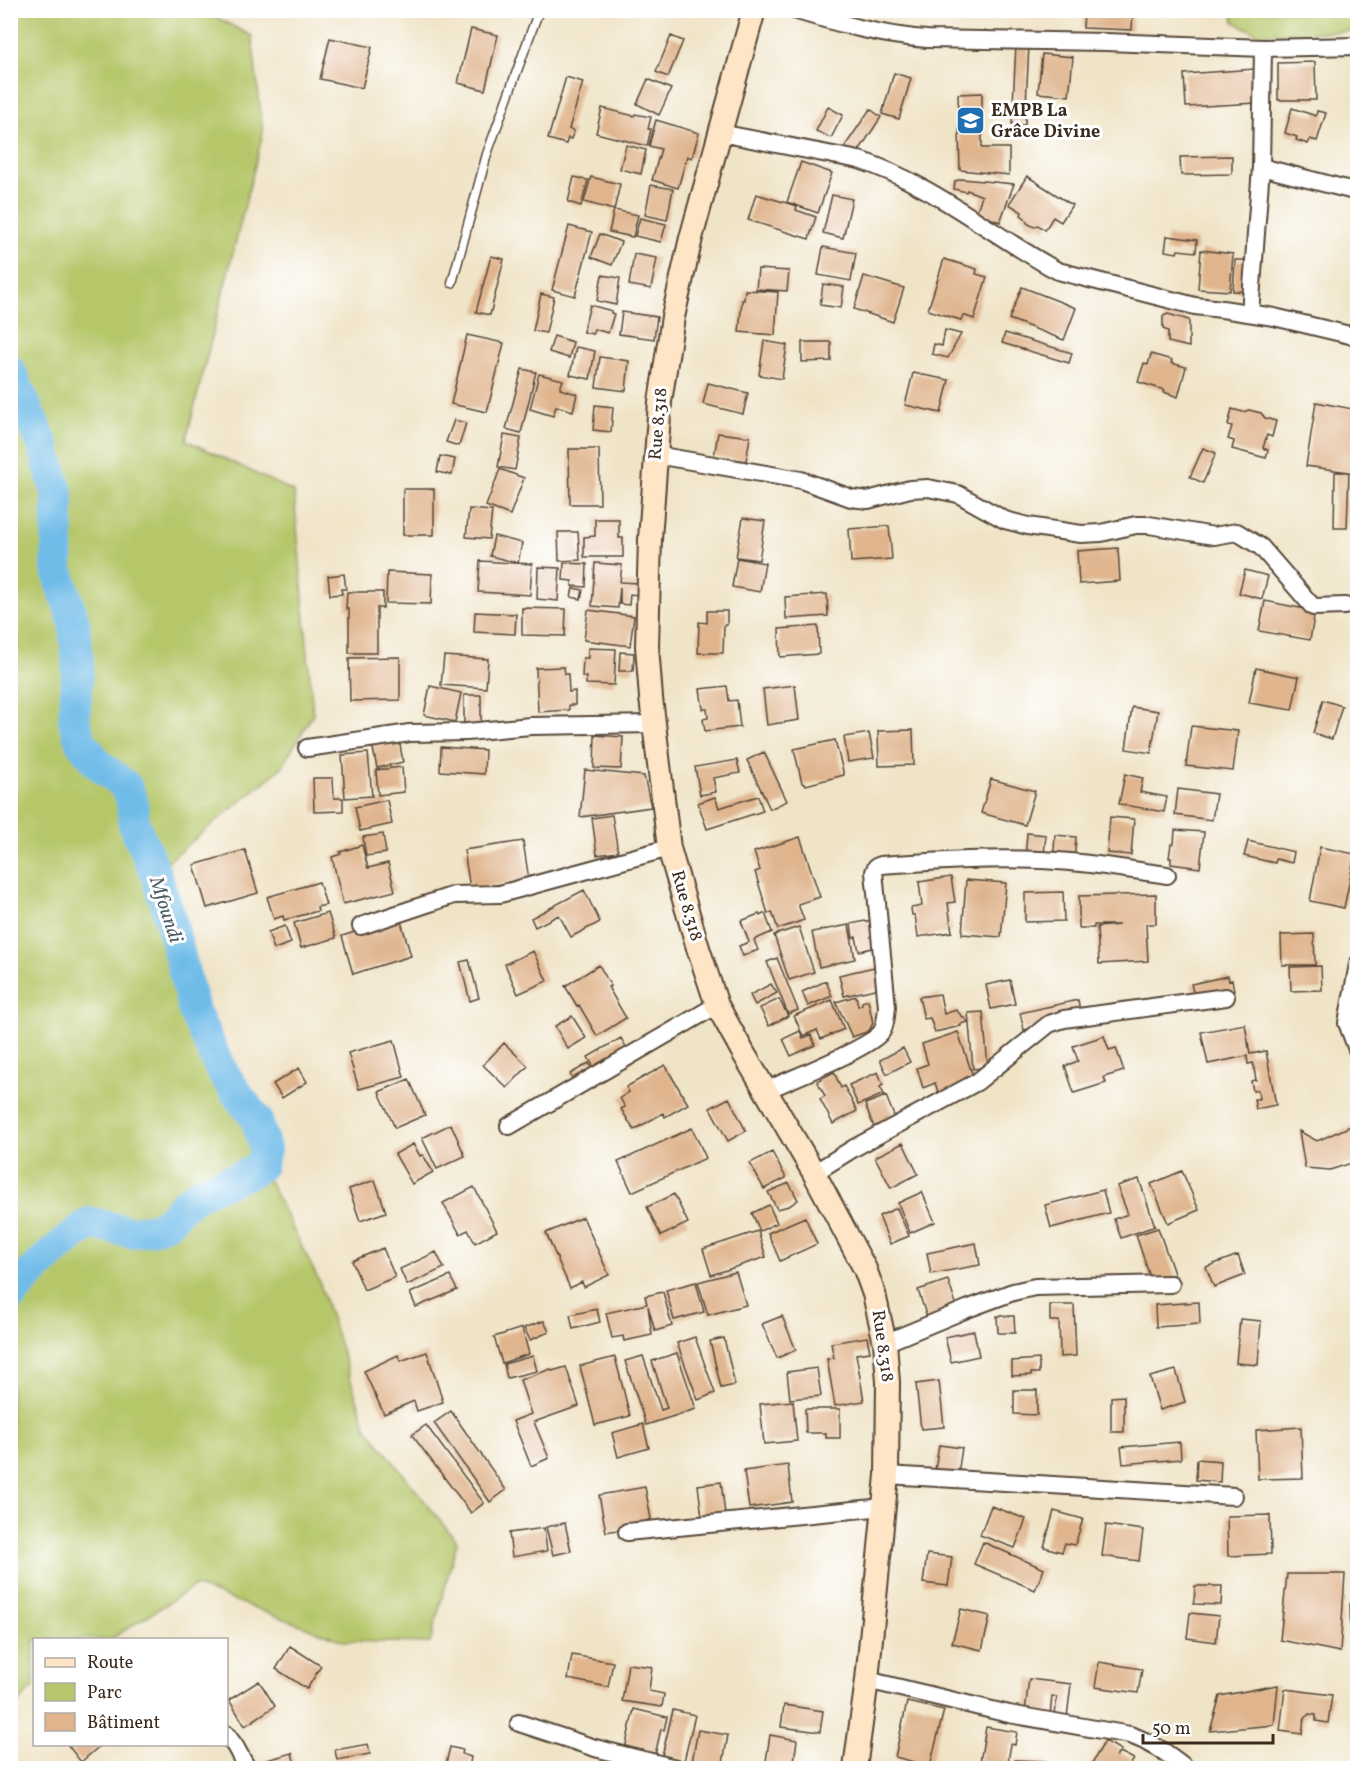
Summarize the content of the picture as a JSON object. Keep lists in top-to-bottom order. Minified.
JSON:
{"streets":{"main road":["Rue 8.318"]},"water":["Mfoundi"],"places":{"school or university":["EMPB La Grâce Divine"]},"legend":["Route","Parc","Bâtiment"],"scale_bar":"50 m"}
